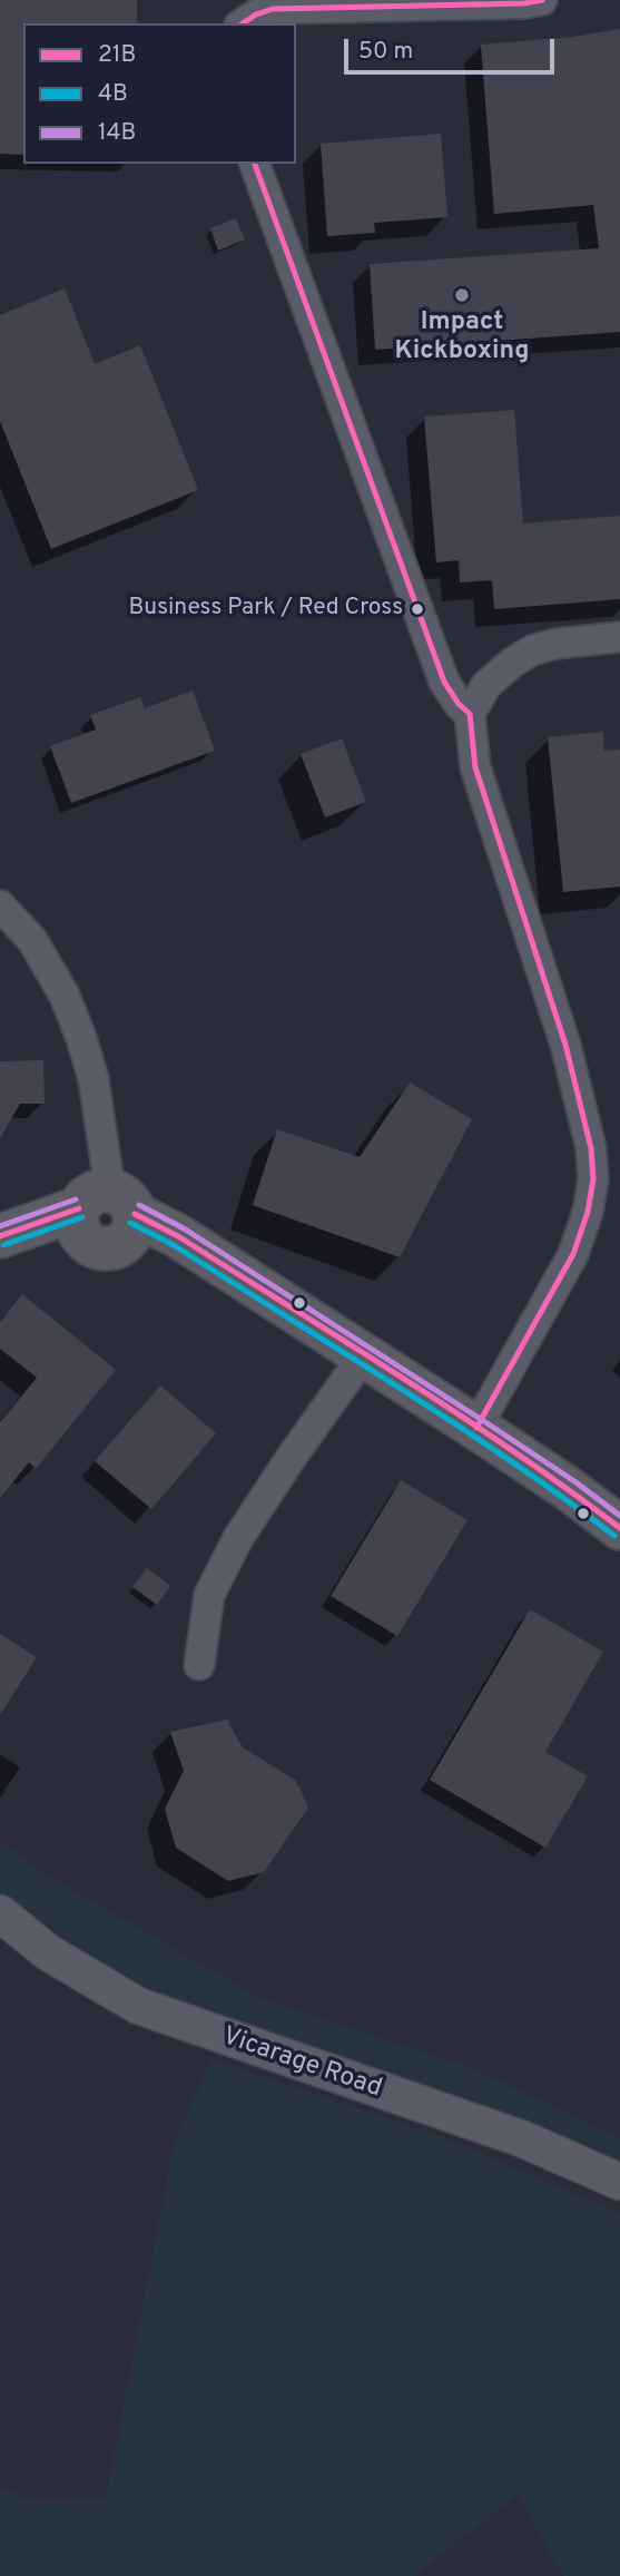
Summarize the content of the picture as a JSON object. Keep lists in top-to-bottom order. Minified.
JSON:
{"streets":{"street":["Vicarage Road"]},"places":["Impact Kickboxing","Business Park / Red Cross"],"lines":["transit line 21B","transit line 14B","transit line 4B"],"legend":["21B","4B","14B"],"scale_bar":"50 m"}
